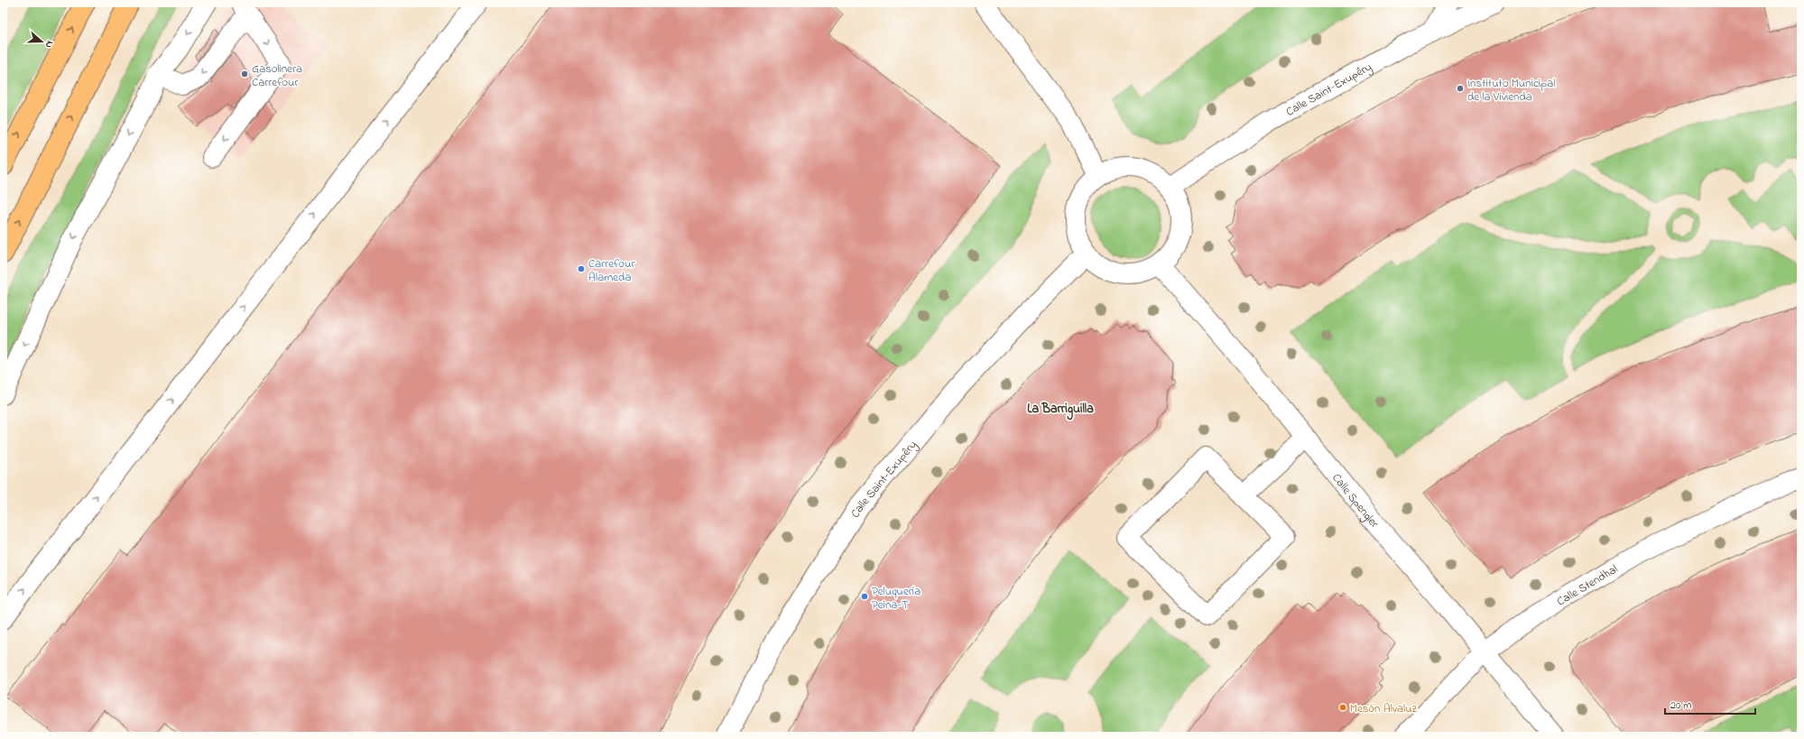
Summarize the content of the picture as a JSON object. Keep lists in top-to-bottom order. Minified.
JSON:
{"streets":{"street":["Calle Saint-Exupêry","Calle Spengler","Calle Stendhal"]},"crossings":[["Calle Saint-Exupêry","Calle Spengler"],["Calle Spengler","Calle Stendhal"]],"districts":["La Barriguilla"],"places":["Gasolinera Carrefour","Instituto Municipal de la Vivienda","Carrefour Alameda","Peluquería Peina-T","Mesón Alvaluz"],"scale_bar":"20 m","north":"right"}
